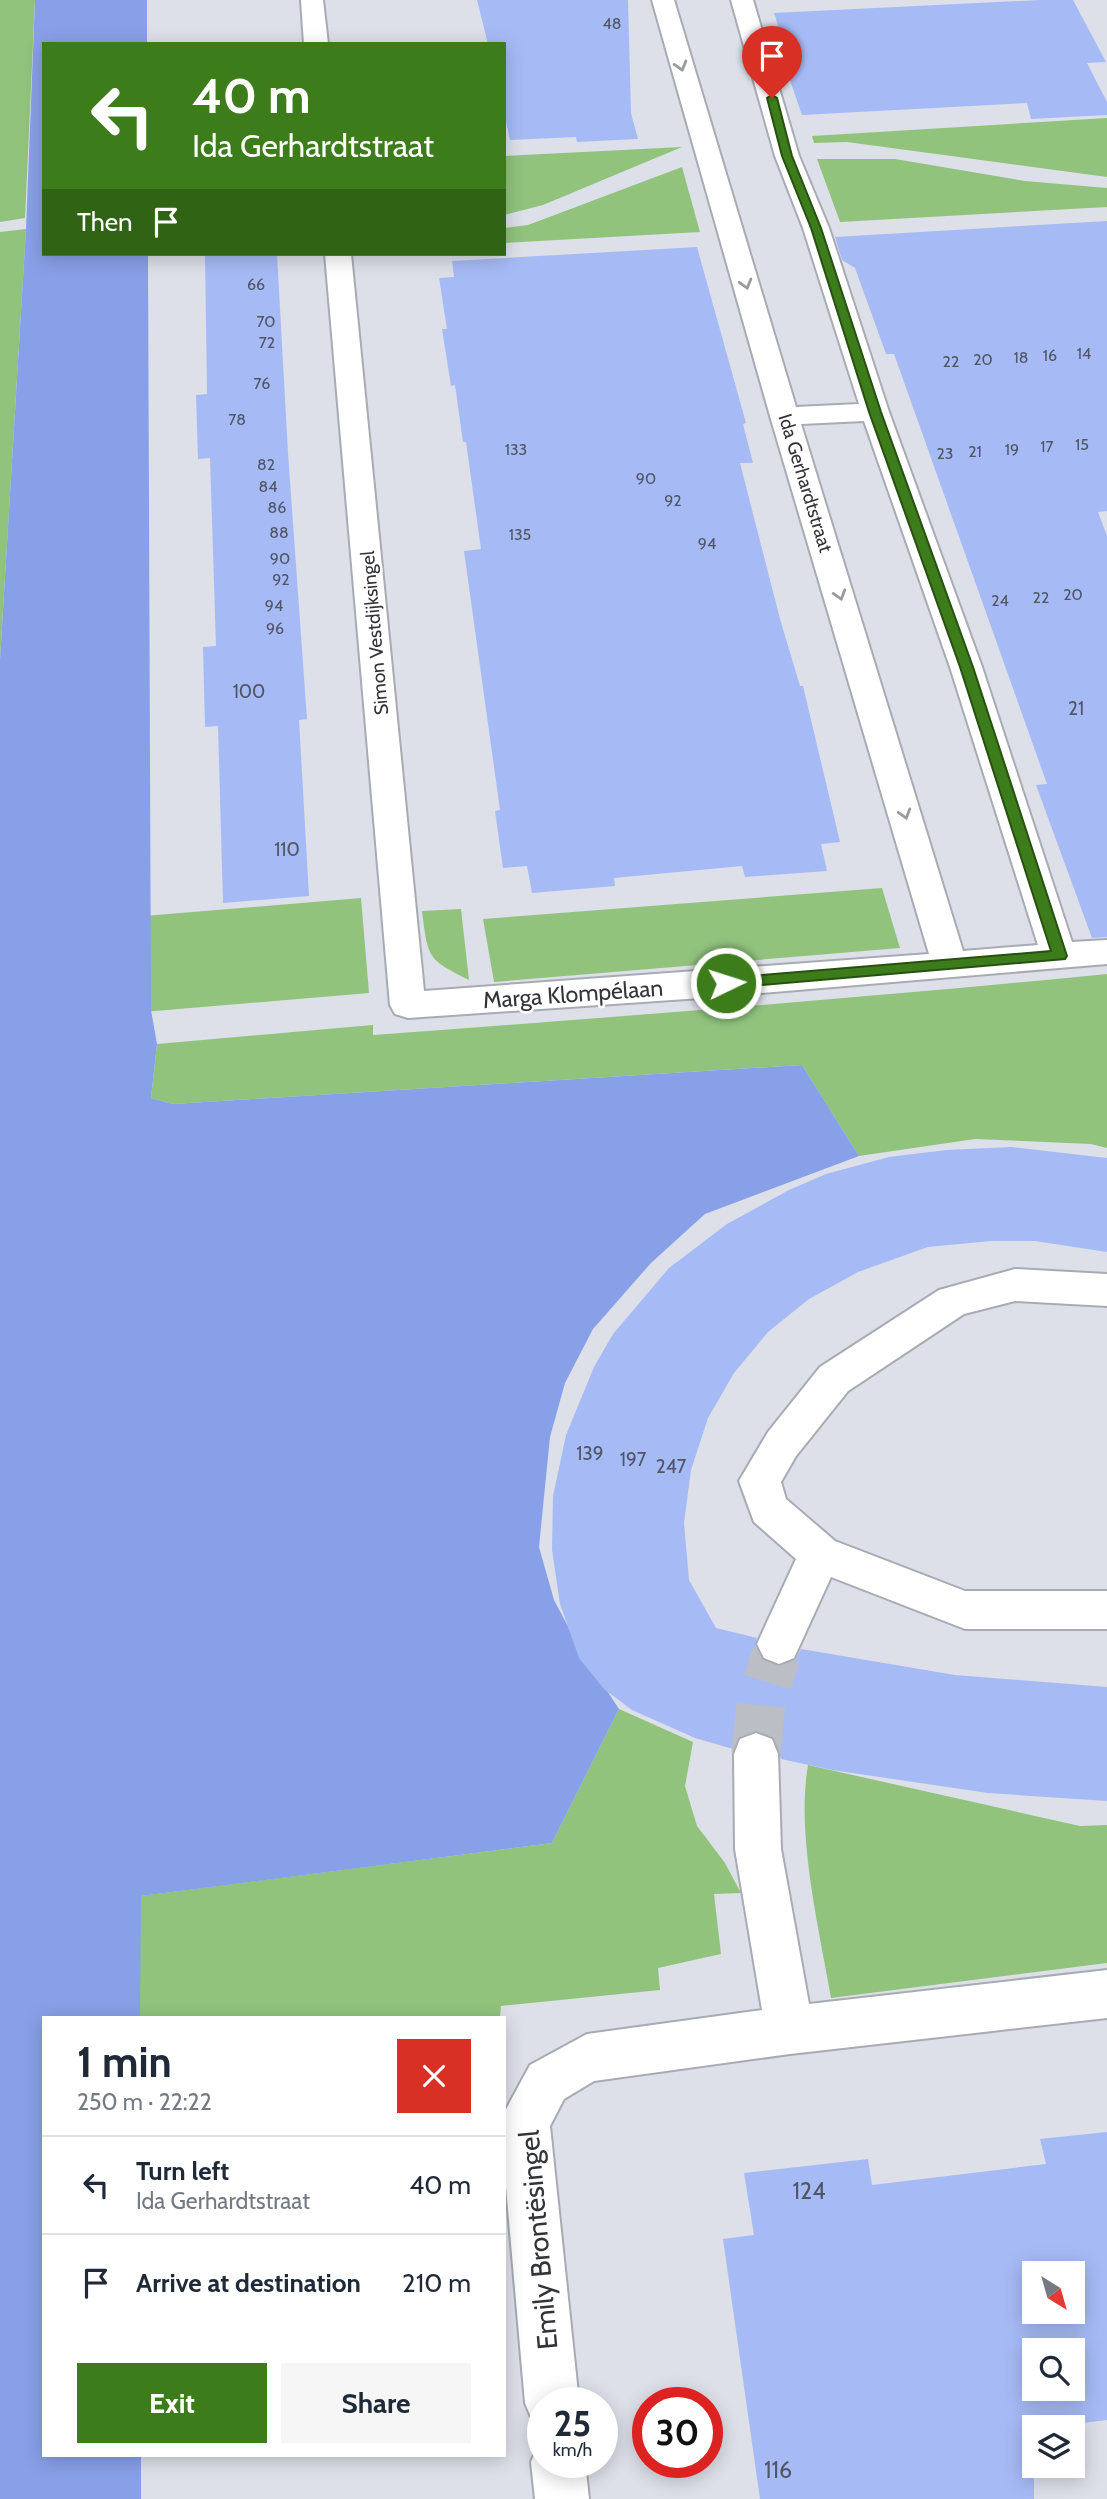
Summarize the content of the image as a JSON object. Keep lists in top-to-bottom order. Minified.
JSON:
{"streets":{"street":["Ida Gerhardtstraat","Simon Vestdijksingel","Marga Klompélaan","Emily Brontësingel"]},"crossings":[["Ida Gerhardtstraat","Marga Klompélaan"],["Simon Vestdijksingel","Marga Klompélaan"]],"house_numbers":["48","66","70","72","14","16","18","20","22","76","78","15","17","133","19","21","23","82","90","84","92","86","88","135","94","90","92","20","22","24","94","96","100","21","110","139","197","247","124","116"],"north":"bottom right","page":{"turn":["40 m","Ida Gerhardtstraat"],"then":"Then","heading":["1 min","250 m · 22:22"],"list":[{"name":"Turn left","note":"Ida Gerhardtstraat","value":"40 m"},{"name":"Arrive at destination","value":"210 m"}],"buttons":["Exit","Share"],"speed":"25 km/h","limit":"30"}}
